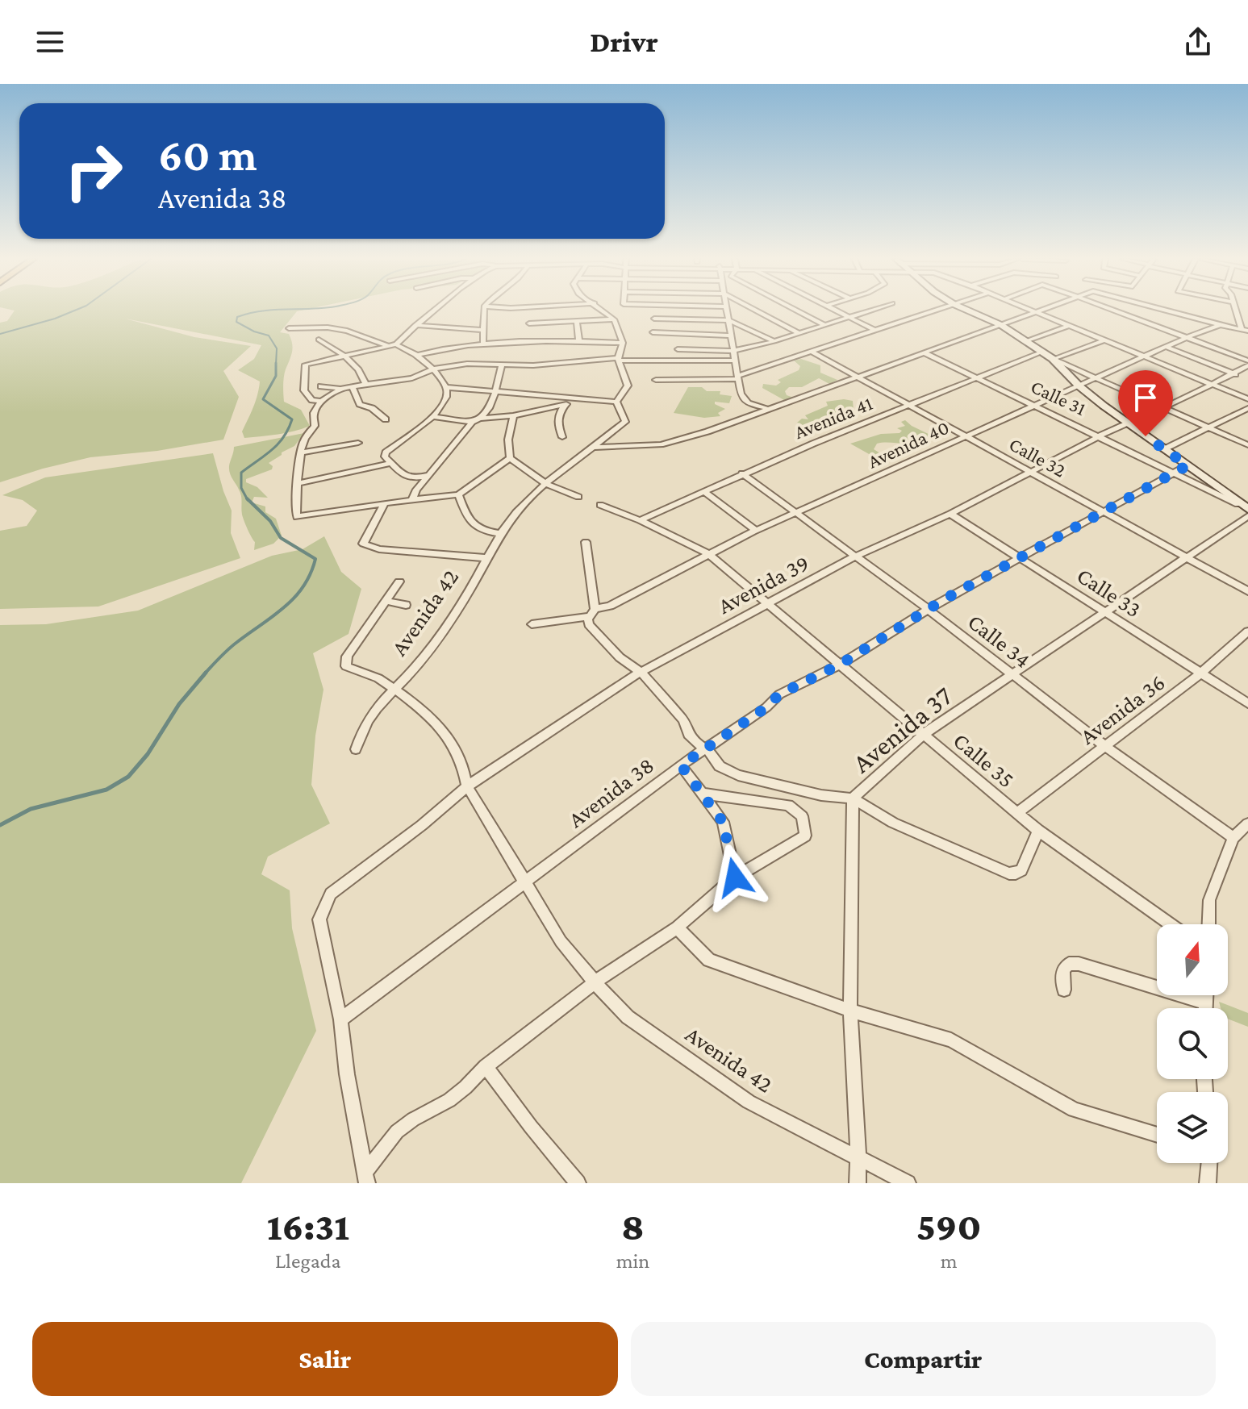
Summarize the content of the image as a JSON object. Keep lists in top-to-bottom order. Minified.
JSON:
{"streets":{"street":["Calle 31","Avenida 41","Avenida 40","Calle 32","Avenida 39","Calle 33","Avenida 42","Calle 34","Avenida 36","Avenida 37","Calle 35","Avenida 38"]},"crossings":[["Calle 31","Avenida 41"],["Calle 31","Avenida 40"],["Calle 31","Avenida 39"],["Calle 31","Avenida 38"],["Avenida 41","Calle 32"],["Avenida 41","Calle 34"],["Avenida 41","Calle 35"],["Avenida 40","Calle 32"],["Avenida 40","Calle 34"],["Avenida 40","Calle 35"],["Calle 32","Avenida 39"],["Calle 32","Avenida 37"],["Calle 32","Avenida 38"],["Avenida 39","Calle 33"],["Avenida 39","Avenida 42"],["Avenida 39","Calle 34"],["Avenida 39","Calle 35"],["Avenida 39","Avenida 38"],["Calle 33","Avenida 36"],["Calle 33","Avenida 37"],["Calle 33","Avenida 38"],["Avenida 42","Avenida 37"],["Avenida 42","Avenida 38"],["Calle 34","Avenida 36"],["Calle 34","Avenida 37"],["Calle 34","Avenida 38"],["Avenida 36","Calle 35"],["Avenida 37","Calle 35"],["Calle 35","Avenida 38"]],"north":"top","page":{"header":"Drivr","turn":["60 m","Avenida 38"],"eta":["16:31","Llegada","8","min","590","m"],"buttons":["Salir","Compartir"]}}
